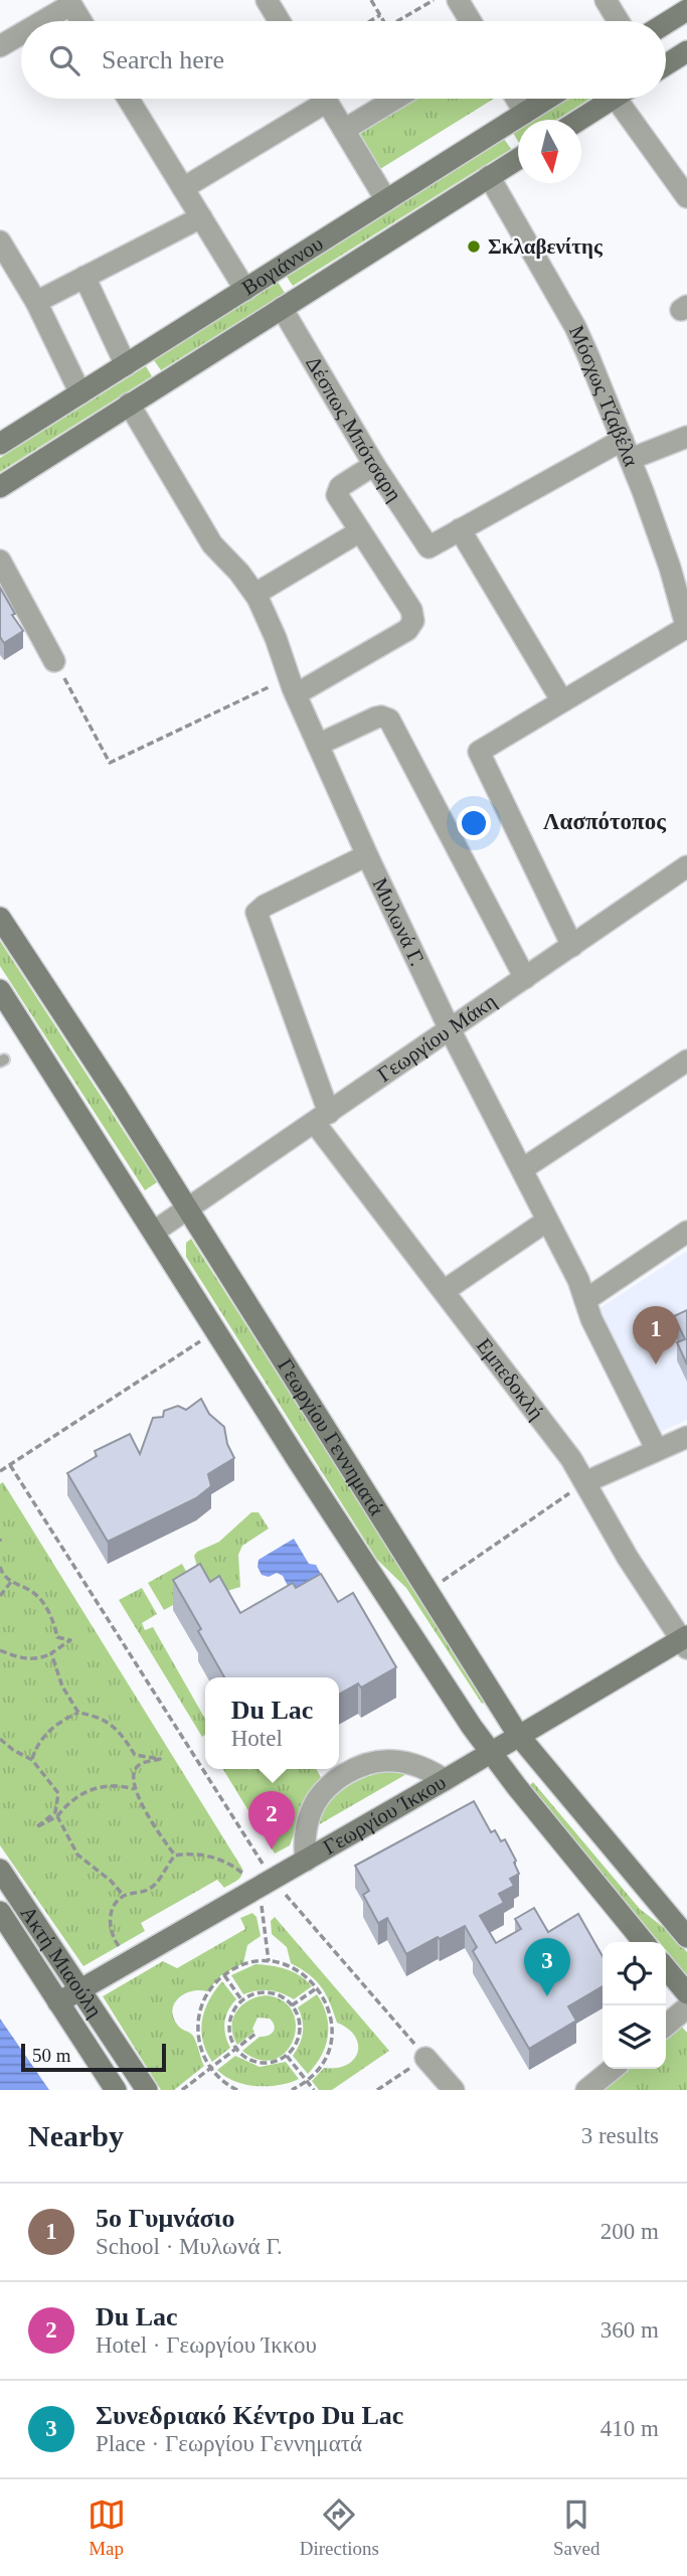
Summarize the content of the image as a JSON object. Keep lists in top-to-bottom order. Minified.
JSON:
{"streets":{"street":["Βογιάννου","Μόσχως Τζαβέλα","Δέσπως Μπότσαρη","Μυλωνά Γ.","Γεωργίου Μάκη","Εμπεδοκλή","Γεωργίου Γεννηματά","Γεωργίου Ίκκου","Ακτή Μιαούλη"]},"crossings":[["Βογιάννου","Μόσχως Τζαβέλα"],["Βογιάννου","Δέσπως Μπότσαρη"],["Βογιάννου","Μυλωνά Γ."],["Μυλωνά Γ.","Γεωργίου Μάκη"],["Μυλωνά Γ.","Εμπεδοκλή"],["Γεωργίου Μάκη","Εμπεδοκλή"],["Γεωργίου Μάκη","Γεωργίου Γεννηματά"],["Εμπεδοκλή","Γεωργίου Ίκκου"],["Γεωργίου Γεννηματά","Γεωργίου Ίκκου"],["Γεωργίου Ίκκου","Ακτή Μιαούλη"]],"districts":["Λασπότοπος"],"places":["Σκλαβενίτης"],"scale_bar":"50 m","north":"bottom","page":{"search":"Search here","pins":["1","2","3"],"popup":["Du Lac","Hotel"],"scale":"50 m","heading":["Nearby","3 results"],"list":[{"mark":"1","name":"5ο Γυμνάσιο","note":"School · Μυλωνά Γ.","value":"200 m"},{"mark":"2","name":"Du Lac","note":"Hotel · Γεωργίου Ίκκου","value":"360 m"},{"mark":"3","name":"Συνεδριακό Κέντρο Du Lac","note":"Place · Γεωργίου Γεννηματά","value":"410 m"}],"nav":["Map","Directions","Saved"]}}
